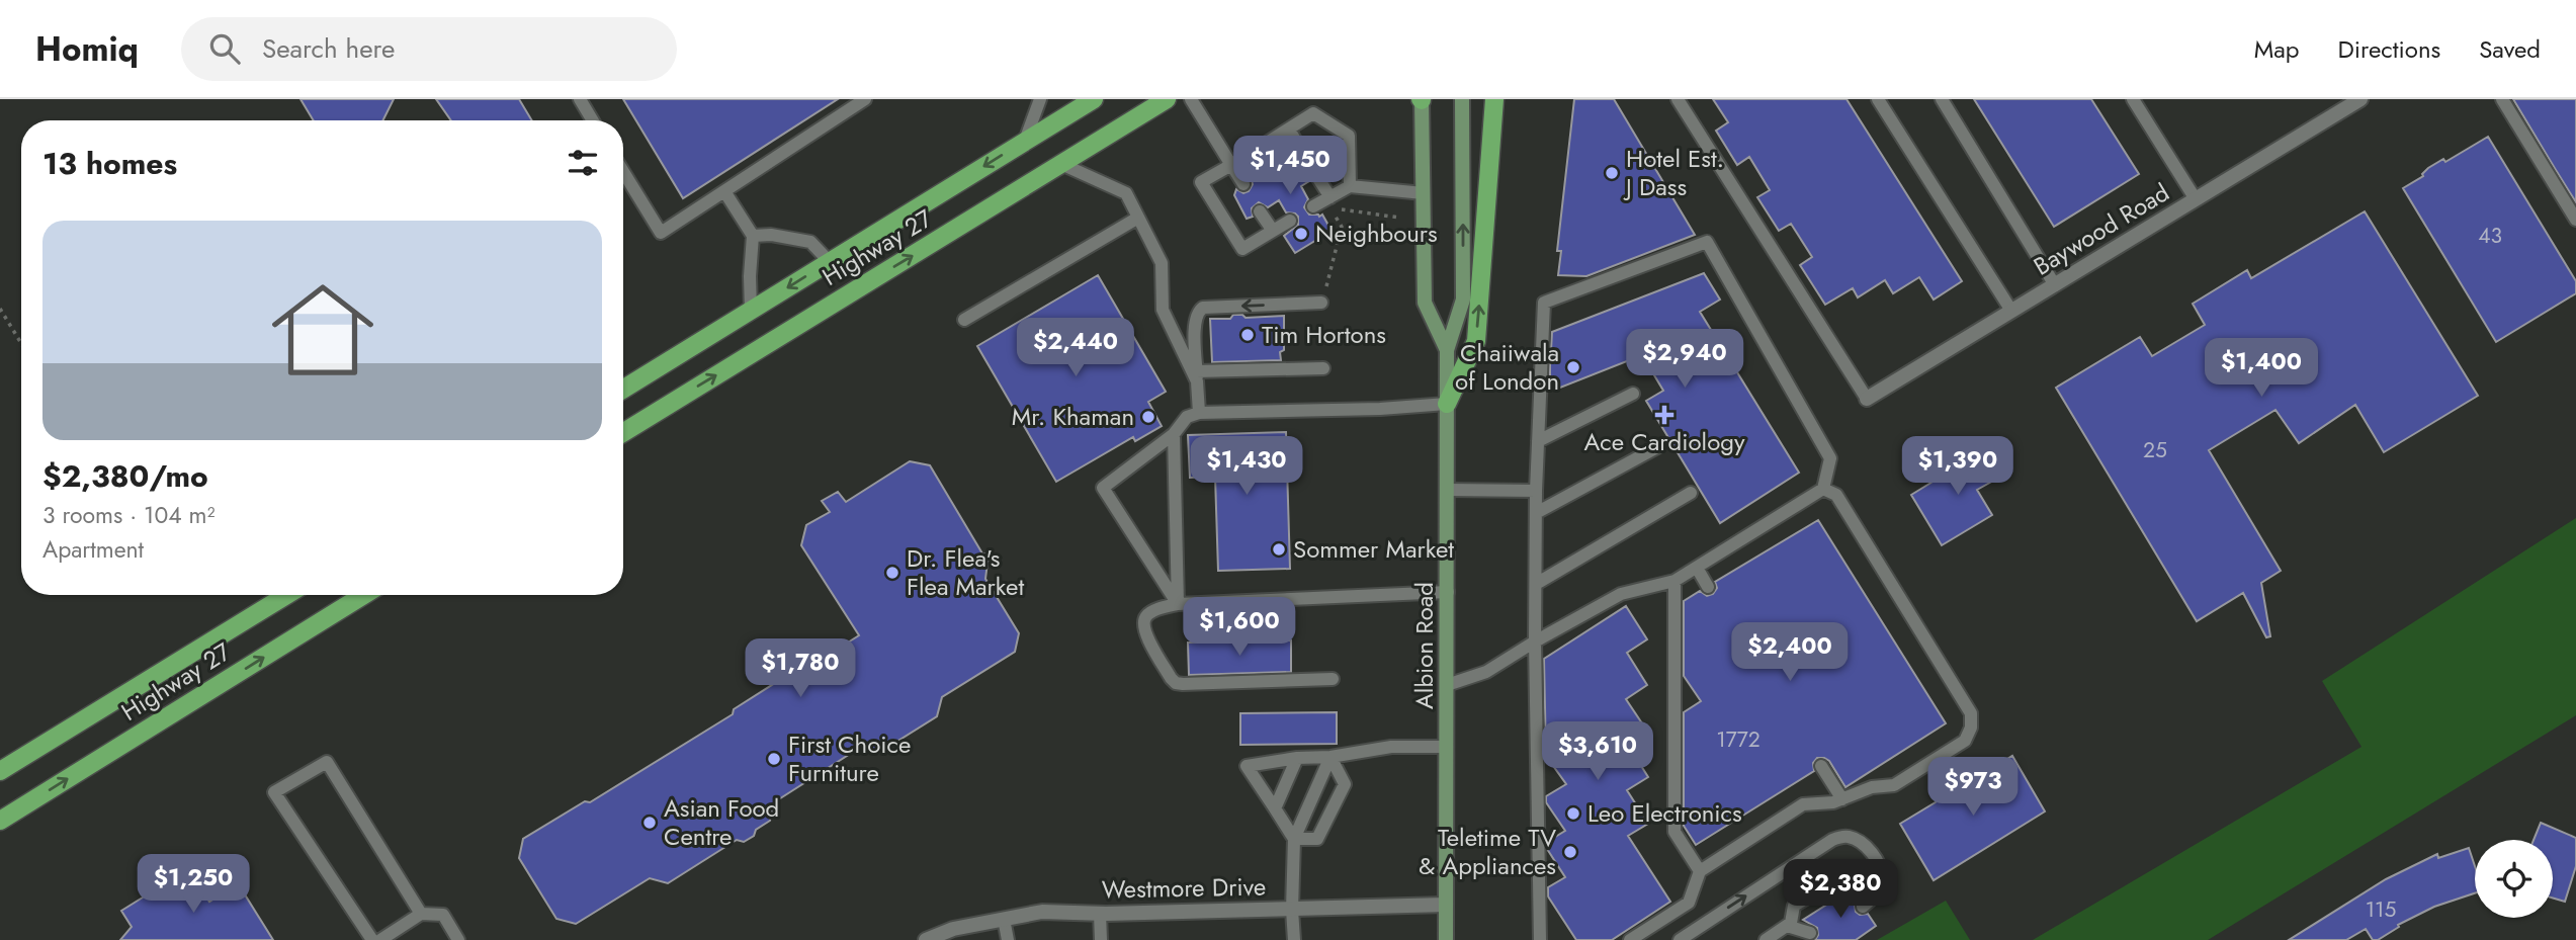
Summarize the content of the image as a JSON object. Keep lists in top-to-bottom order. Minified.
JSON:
{"streets":{"main road":["Highway 27","Albion Road"],"street":["Baywood Road","Westmore Drive"]},"crossings":[["Albion Road","Westmore Drive"]],"places":{"other":["Hotel Est. J Dass","Neighbours","Tim Hortons","Chaiiwala of London","Mr. Khaman","Sommer Market","Dr. Flea's Flea Market","First Choice Furniture","Leo Electronics","Asian Food Centre","Teletime TV & Appliances"],"health":["Ace Cardiology"]},"house_numbers":["43","25","1772","115"],"page":{"header":"Homiq","search":"Search here","nav":["Map","Directions","Saved"],"heading":"13 homes","price":["$1,450","$2,440","$2,940","$1,400","$1,430","$1,390","$1,600","$2,400","$1,780","$3,610","$973","$1,250","$2,380"],"list":[{"name":"$2,380/mo","note":"3 rooms · 104 m² · Apartment"}]}}
